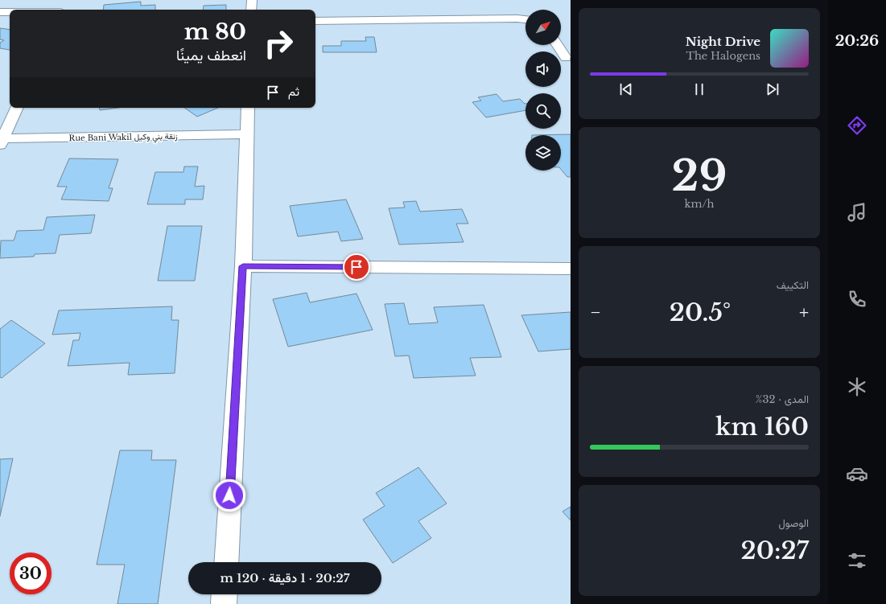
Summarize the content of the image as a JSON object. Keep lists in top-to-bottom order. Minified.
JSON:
{"streets":{"street":["Rue Bani Wakil زنقة بني وكيل"]},"north":"top right","page":{"tabs":"20:26","turn":["80 m","انعطف يمينًا"],"song":["Night Drive","The Halogens"],"then":"ثم","tile":[["29","km/h"],"التكييف",["المدى · 32%","160 km"],["الوصول","20:27"]],"heat":["−","20.5°","+"],"limit":"30","trip":"20:27 · 1 دقيقة · 120 m"}}
